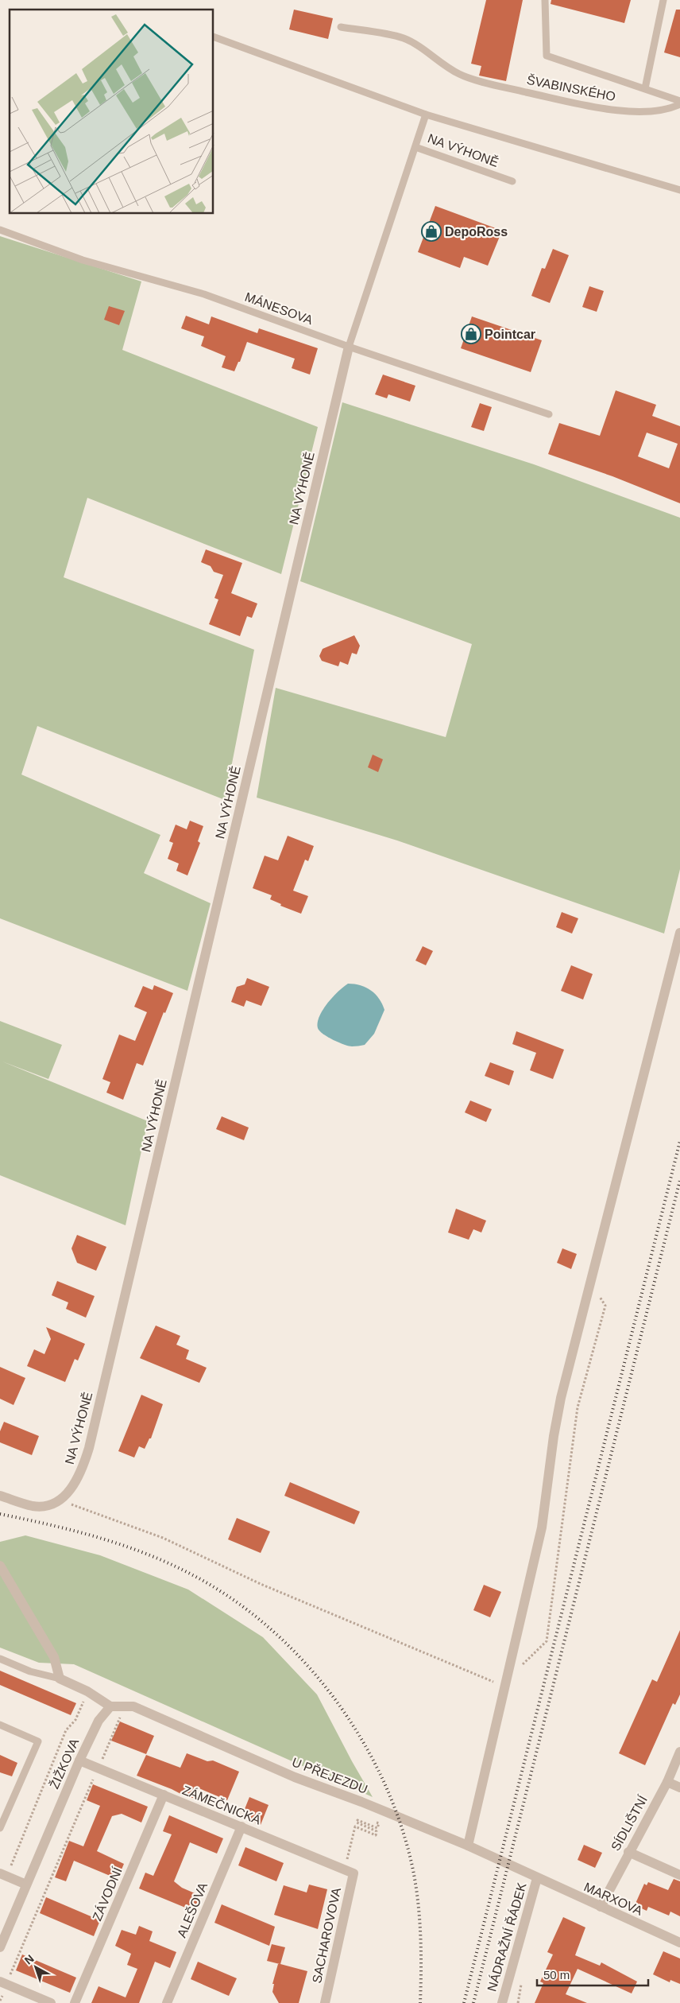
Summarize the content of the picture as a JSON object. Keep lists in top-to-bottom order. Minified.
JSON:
{"streets":{"street":["NA VÝHONĚ","ŽIŽKOVA","U PŘEJEZDU","ZÁMEČNICKÁ","SÍDLIŠTNÍ","ZÁVODNÍ","MARXOVA","ALEŠOVA","SACHAROVOVA","NÁDRAŽNÍ ŘÁDEK"],"lane":["ŠVABINSKÉHO","MÁNESOVA"]},"crossings":[["NA VÝHONĚ","MÁNESOVA"],["ŽIŽKOVA","U PŘEJEZDU"],["ŽIŽKOVA","ZÁMEČNICKÁ"],["U PŘEJEZDU","MARXOVA"],["U PŘEJEZDU","NÁDRAŽNÍ ŘÁDEK"],["ZÁMEČNICKÁ","ZÁVODNÍ"],["ZÁMEČNICKÁ","ALEŠOVA"],["ZÁMEČNICKÁ","SACHAROVOVA"],["SÍDLIŠTNÍ","MARXOVA"],["MARXOVA","NÁDRAŽNÍ ŘÁDEK"]],"places":{"shop":["DepoRoss","Pointcar"]},"scale_bar":"50 m","north":"top left"}
